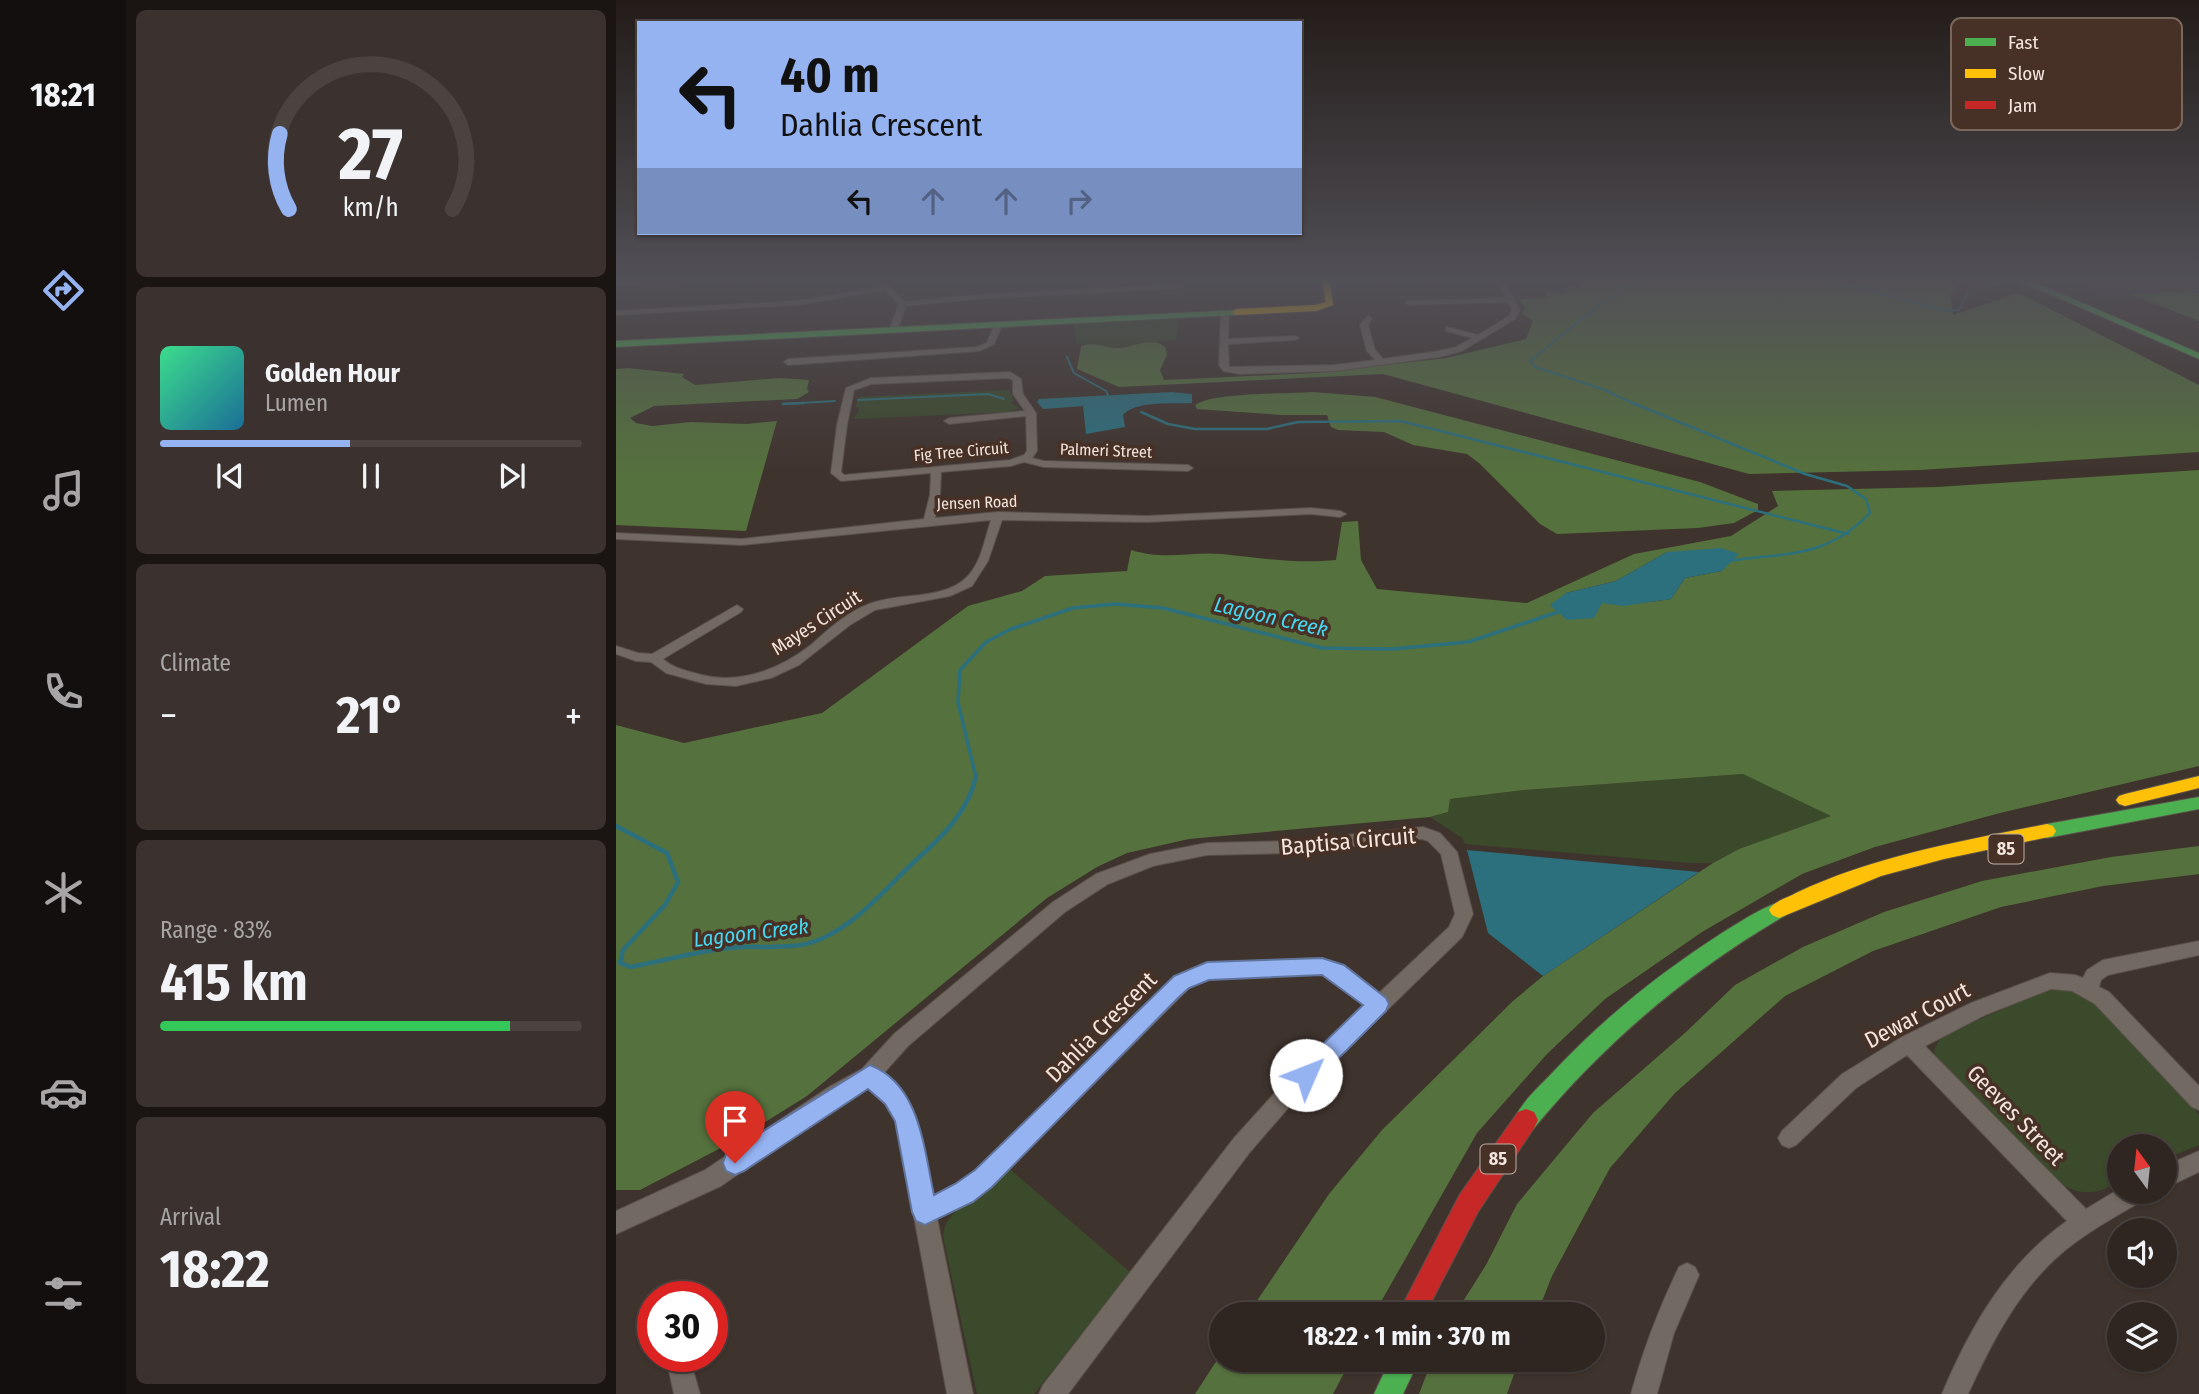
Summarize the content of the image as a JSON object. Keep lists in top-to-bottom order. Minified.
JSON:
{"streets":{"main road":["85"],"street":["Palmeri Street","Fig Tree Circuit","Jensen Road","Mayes Circuit","Baptisa Circuit","Dewar Court","Dahlia Crescent","Geeves Street"]},"crossings":[["Palmeri Street","Fig Tree Circuit"],["Jensen Road","Mayes Circuit"],["Baptisa Circuit","Dahlia Crescent"],["Dewar Court","Geeves Street"]],"water":["Lagoon Creek"],"legend":["Fast","Slow","Jam"],"north":"top","page":{"tabs":"18:21","turn":["40 m","Dahlia Crescent"],"song":["Golden Hour","Lumen"],"tile":["Climate",["Range · 83%","415 km"],["Arrival","18:22"]],"heat":["−","21°","+"],"limit":"30","trip":"18:22 · 1 min · 370 m","gauge":["27","km/h"]}}
